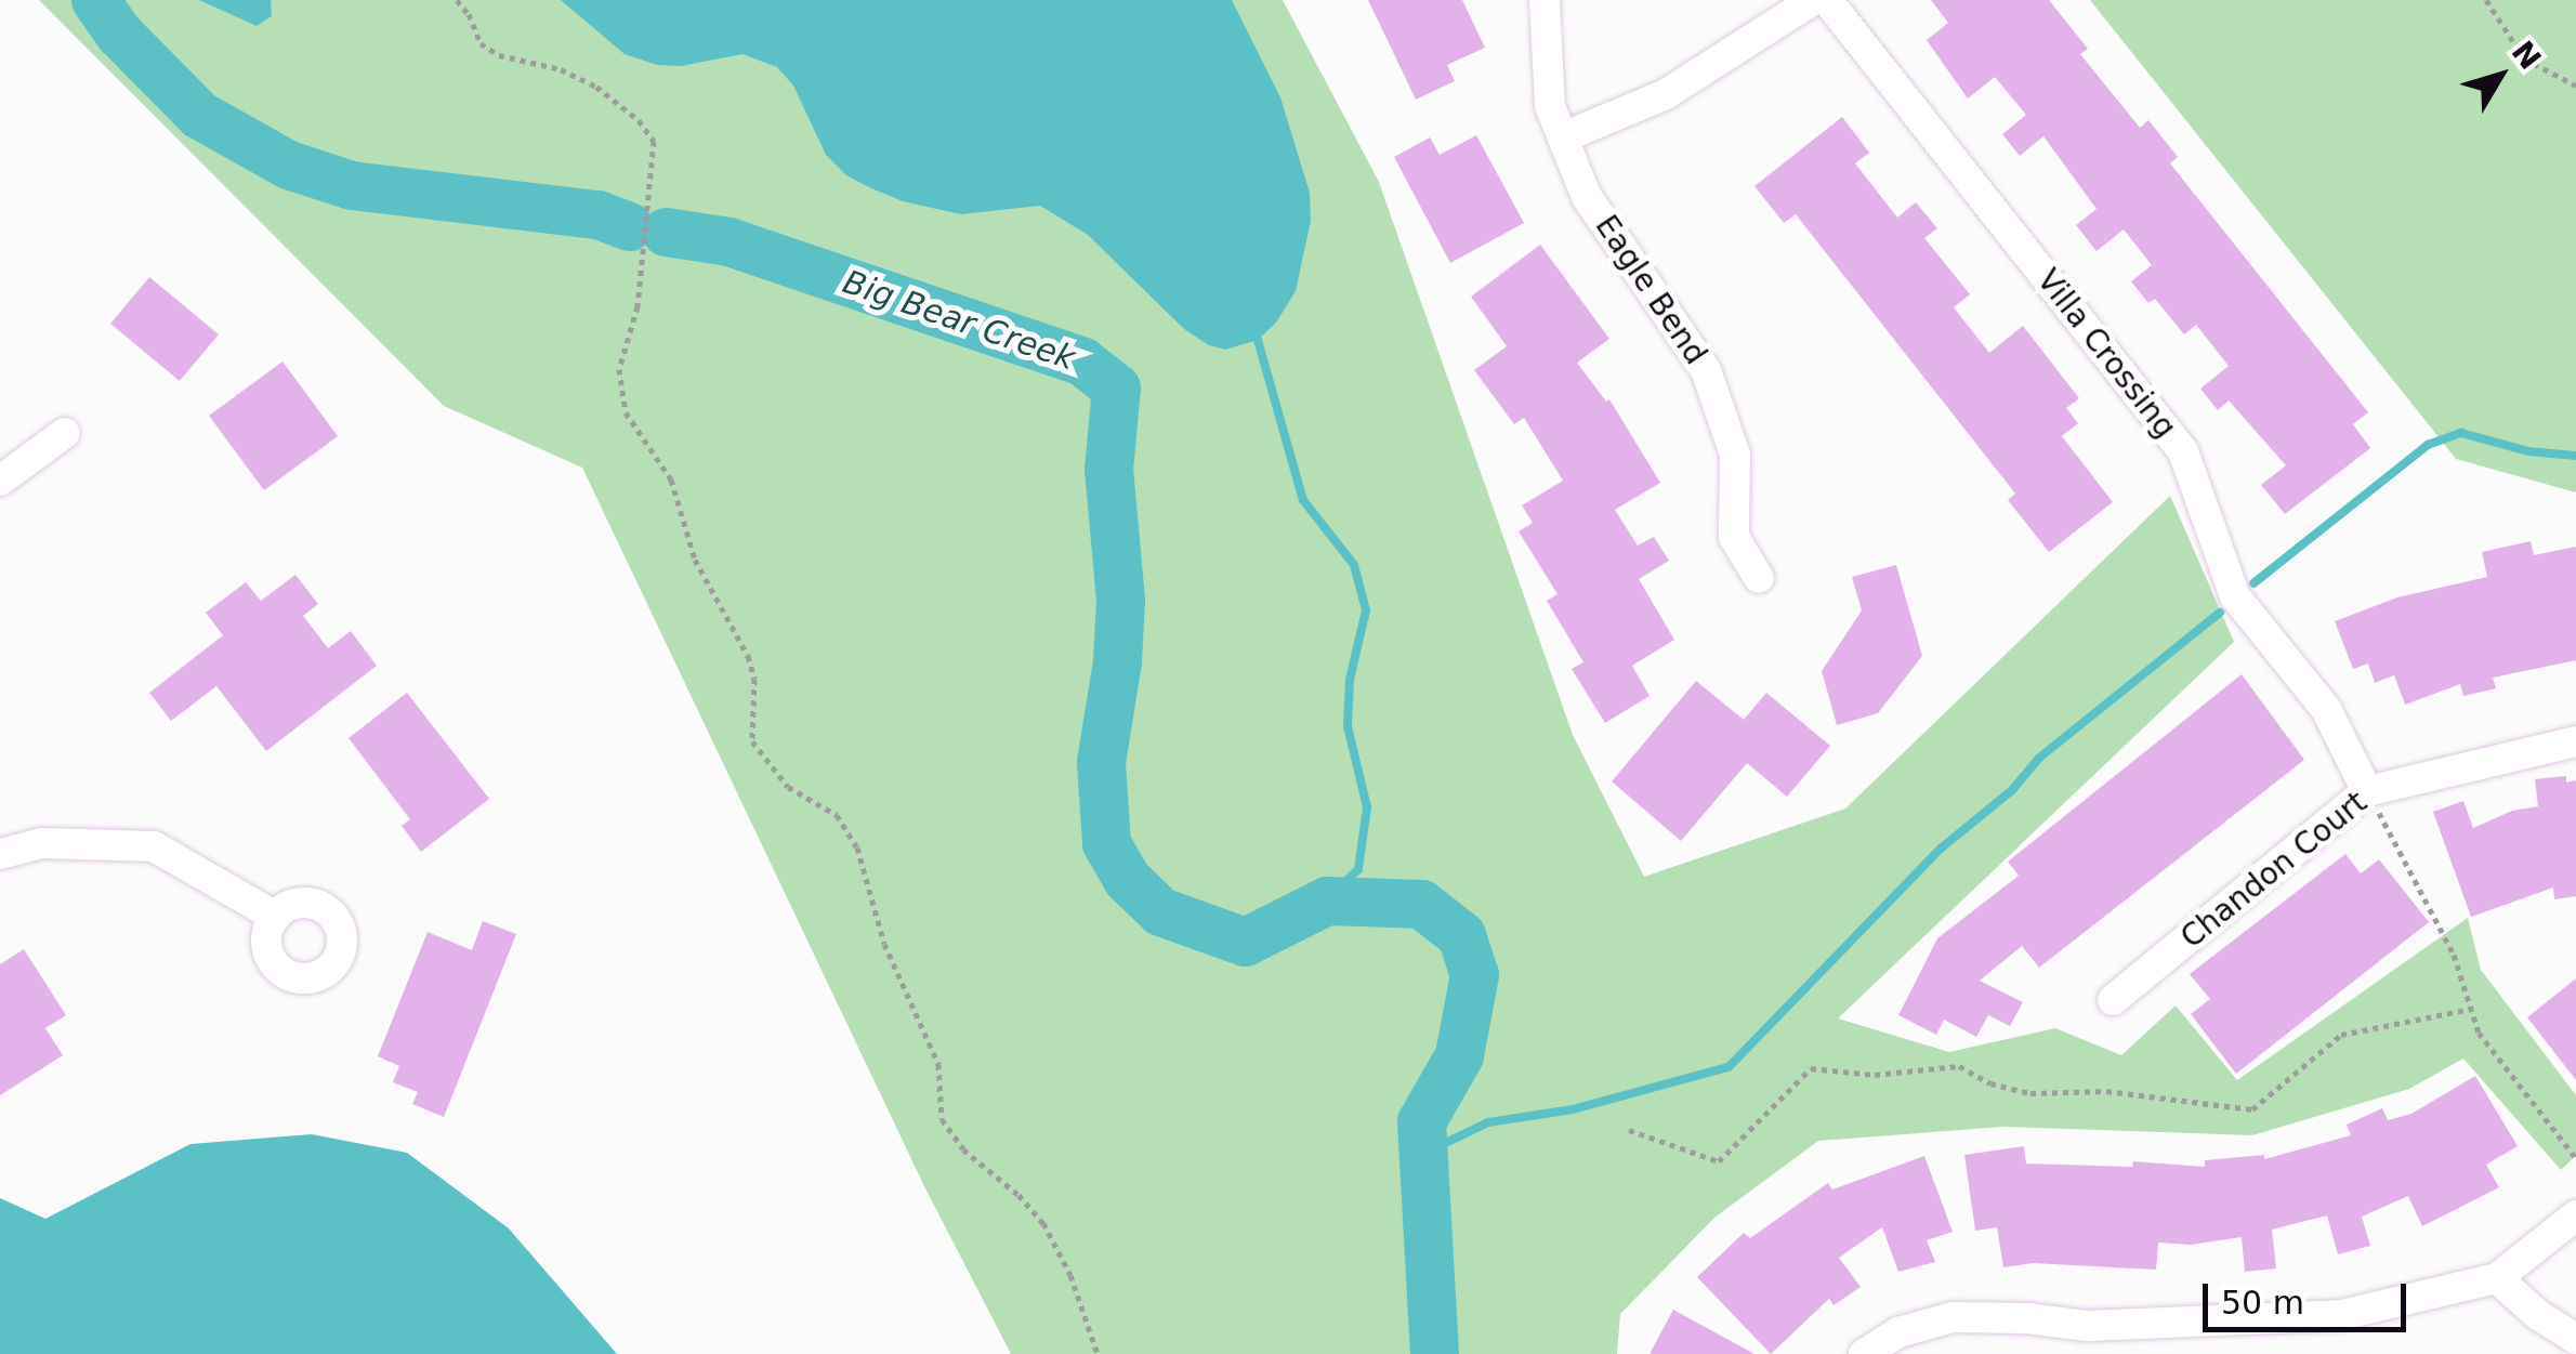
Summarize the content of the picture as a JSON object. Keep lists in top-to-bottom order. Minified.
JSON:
{"streets":{"street":["Eagle Bend","Villa Crossing","Chandon Court"]},"crossings":[["Villa Crossing","Chandon Court"]],"water":["Big Bear Creek"],"scale_bar":"50 m","north":"top right"}
